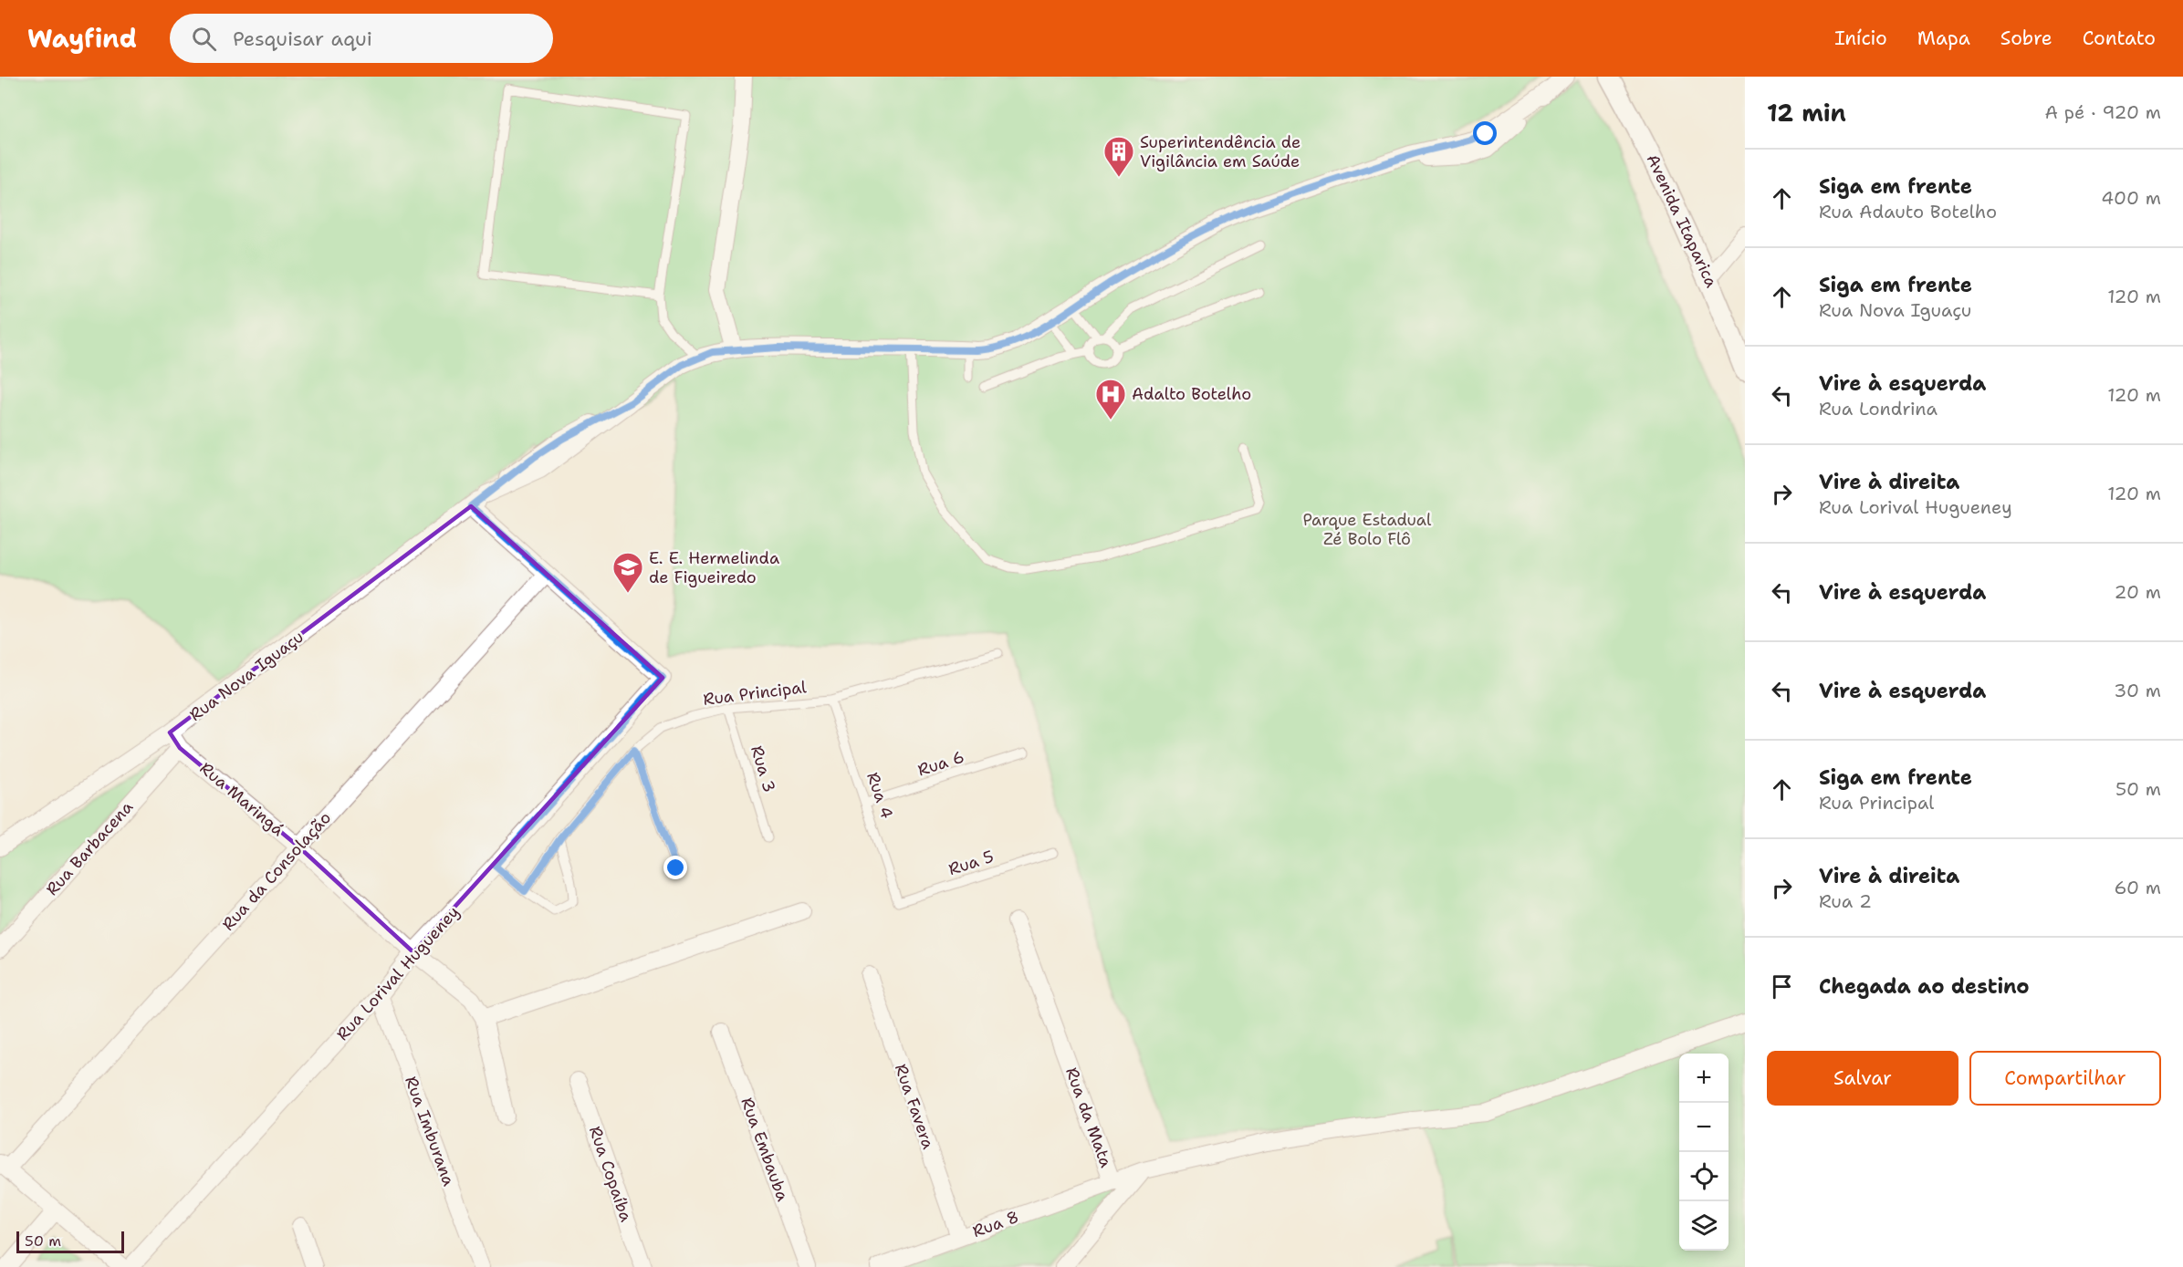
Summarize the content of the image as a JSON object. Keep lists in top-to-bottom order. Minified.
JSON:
{"streets":{"street":["Avenida Itaparica","Rua Nova Iguaçu","Rua Maringá","Rua Barbacena","Rua da Consolação","Rua Lorival Hugueney","Rua Favera","Rua da Mata","Rua Imburana","Rua Embauba","Rua Copaíba","Rua 8"],"lane":["Rua Principal","Rua 6","Rua 3","Rua 4","Rua 5"]},"crossings":[["Rua Nova Iguaçu","Rua Maringá"],["Rua Principal","Rua 3"],["Rua Principal","Rua 4"],["Rua 6","Rua 4"],["Rua 4","Rua 5"],["Rua Maringá","Rua Barbacena"],["Rua Maringá","Rua da Consolação"],["Rua Maringá","Rua Lorival Hugueney"],["Rua da Consolação","Rua Lorival Hugueney"],["Rua Lorival Hugueney","Rua Imburana"],["Rua Favera","Rua 8"],["Rua da Mata","Rua 8"]],"parks":["Parque Estadual Zé Bolo Flô"],"places":{"building":["Superintendência de Vigilância em Saúde"],"hospital":["Adalto Botelho"],"school or university":["E. E. Hermelinda de Figueiredo"]},"scale_bar":"50 m","page":{"header":"Wayfind","search":"Pesquisar aqui","nav":["Início","Mapa","Sobre","Contato"],"heading":["12 min","A pé · 920 m"],"list":[["Siga em frente","Rua Adauto Botelho","400 m"],["Siga em frente","Rua Nova Iguaçu","120 m"],["Vire à esquerda","Rua Londrina","120 m"],["Vire à direita","Rua Lorival Hugueney","120 m"],["Vire à esquerda","20 m"],["Vire à esquerda","30 m"],["Siga em frente","Rua Principal","50 m"],["Vire à direita","Rua 2","60 m"],"Chegada ao destino"],"buttons":["Salvar","Compartilhar"],"map_buttons":["+","−"],"scale":"50 m"}}
